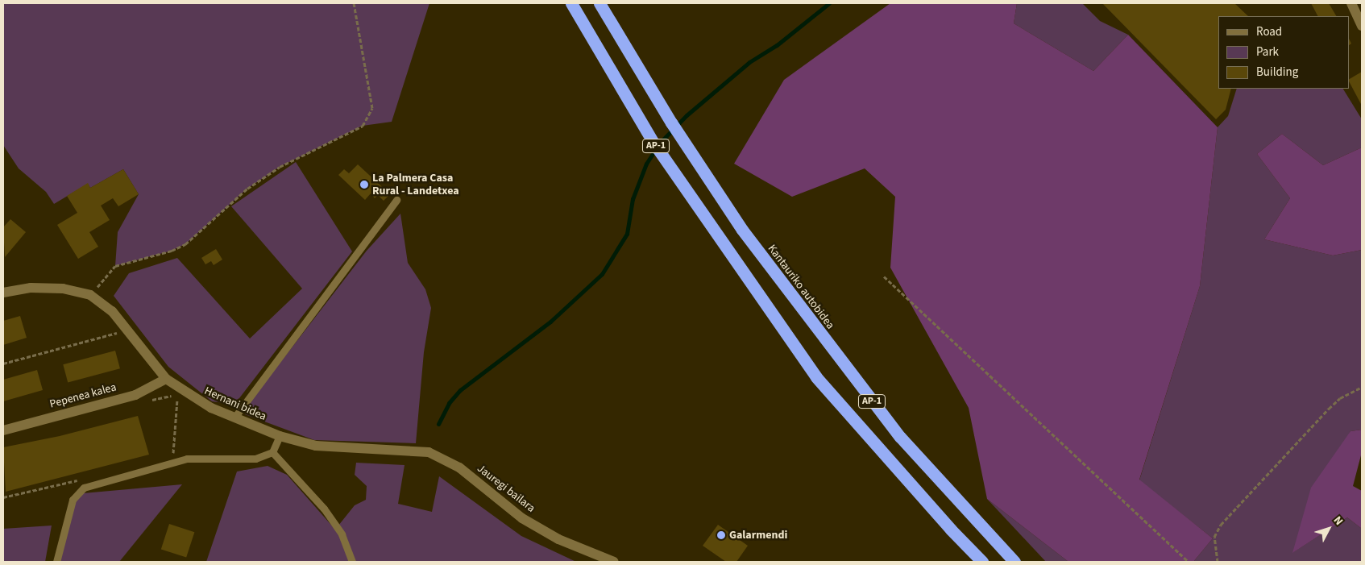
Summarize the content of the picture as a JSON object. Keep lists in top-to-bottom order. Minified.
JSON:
{"streets":{"highway":["AP-1","Kantauriko autobidea"],"street":["Pepenea kalea","Hernani bidea","Jauregi bailara"]},"crossings":[["Pepenea kalea","Hernani bidea"],["Hernani bidea","Jauregi bailara"]],"places":["La Palmera Casa Rural - Landetxea","Galarmendi"],"legend":["Road","Park","Building"],"north":"top right"}
